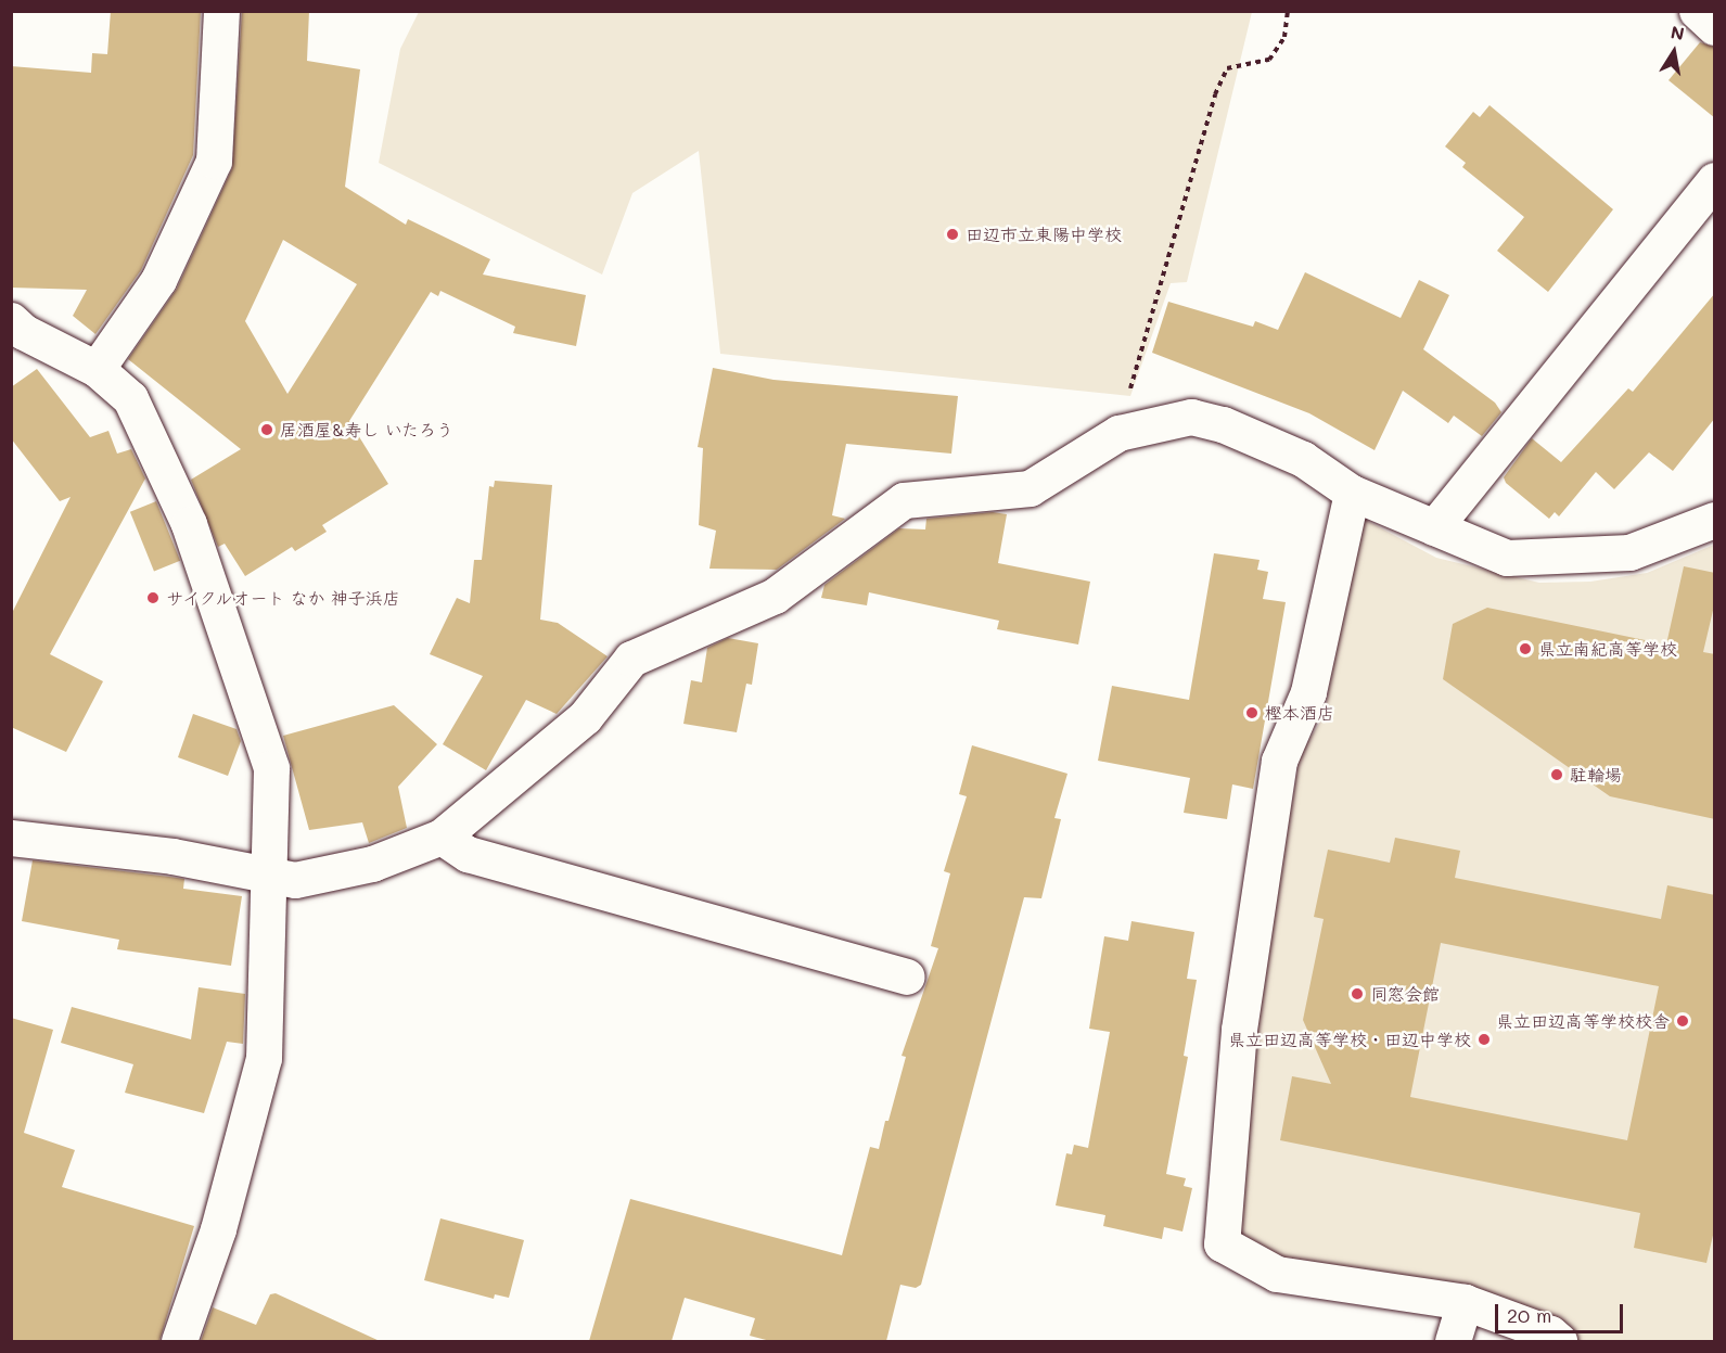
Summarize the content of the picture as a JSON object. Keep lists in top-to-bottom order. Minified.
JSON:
{"places":["田辺市立東陽中学校","居酒屋&寿し いたろう","サイクルオート なか 神子浜店","県立南紀高等学校","樫本酒店","駐輪場","同窓会館","県立田辺高等学校校舎","県立田辺高等学校・田辺中学校"],"scale_bar":"20 m","north":"top"}
